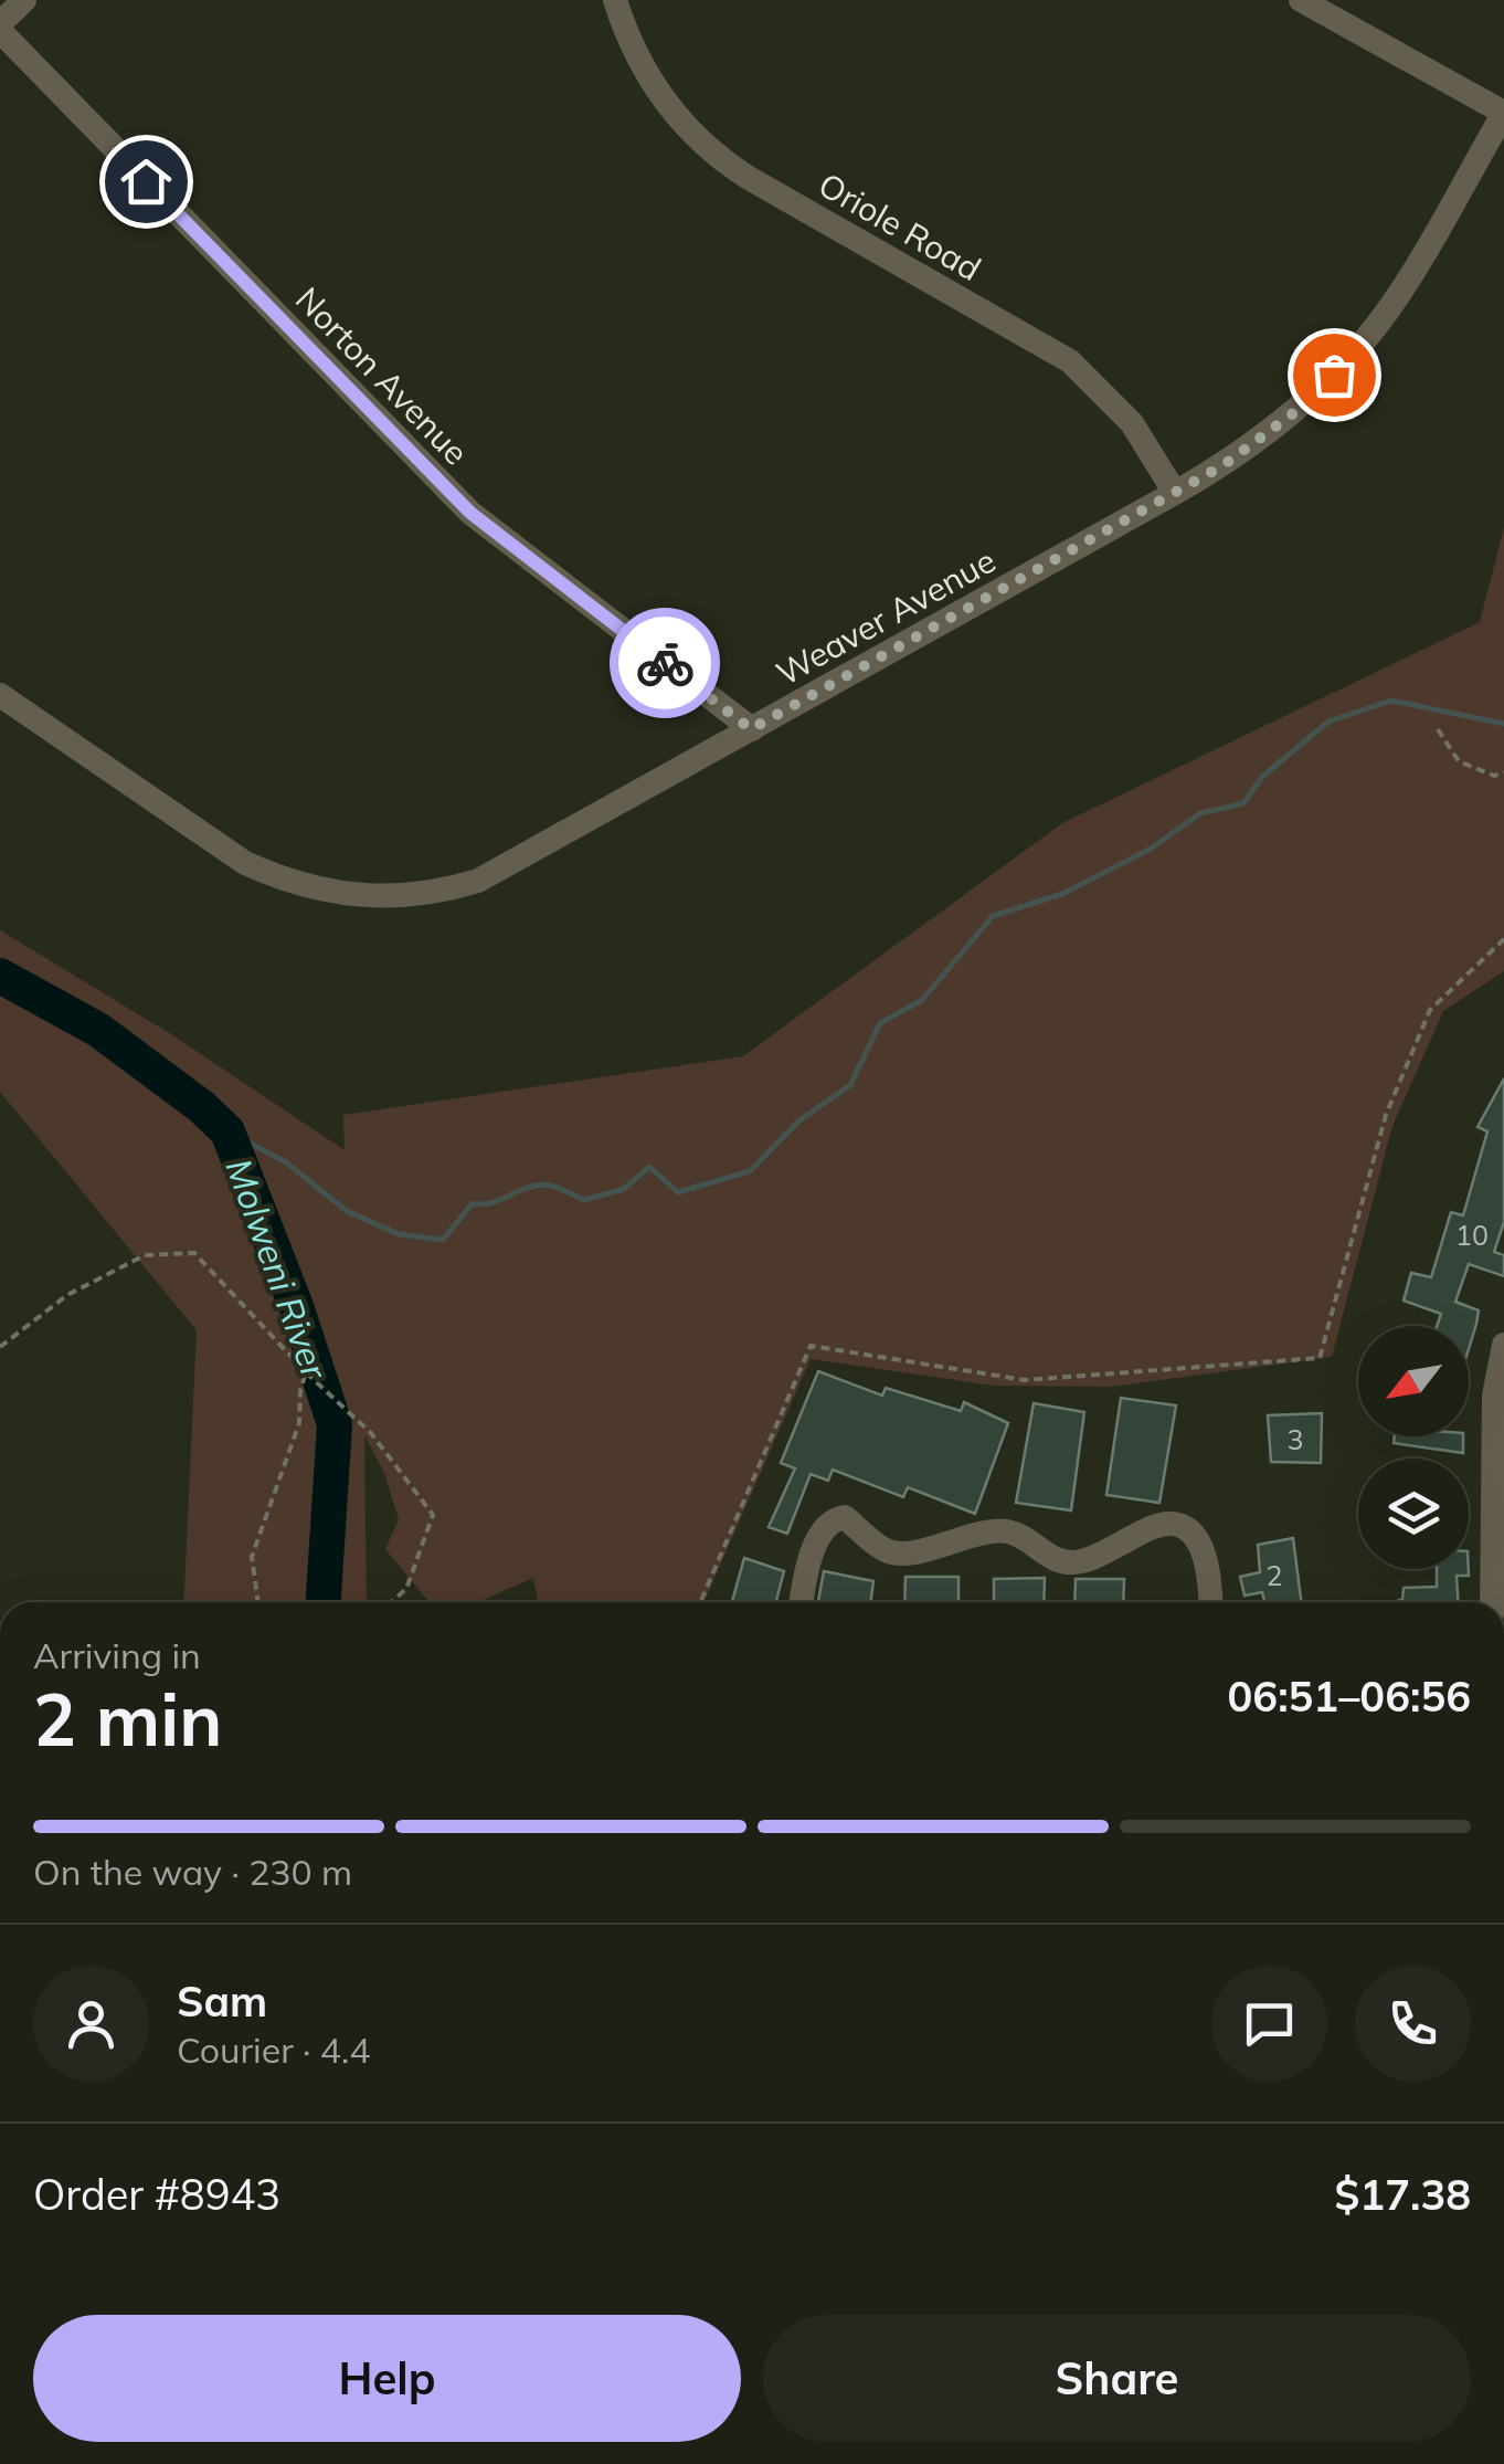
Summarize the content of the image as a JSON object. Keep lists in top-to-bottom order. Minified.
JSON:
{"streets":{"street":["Oriole Road","Norton Avenue","Weaver Avenue"]},"crossings":[["Oriole Road","Weaver Avenue"],["Norton Avenue","Weaver Avenue"]],"water":["Molweni River"],"house_numbers":["10","3","2"],"north":"bottom left","page":{"heading":["2 min","Arriving in","06:51–06:56"],"panel":["Sam","Courier · 4.4","Order #8943","$17.38"],"bar":"On the way · 230 m","buttons":["Help","Share"]}}
